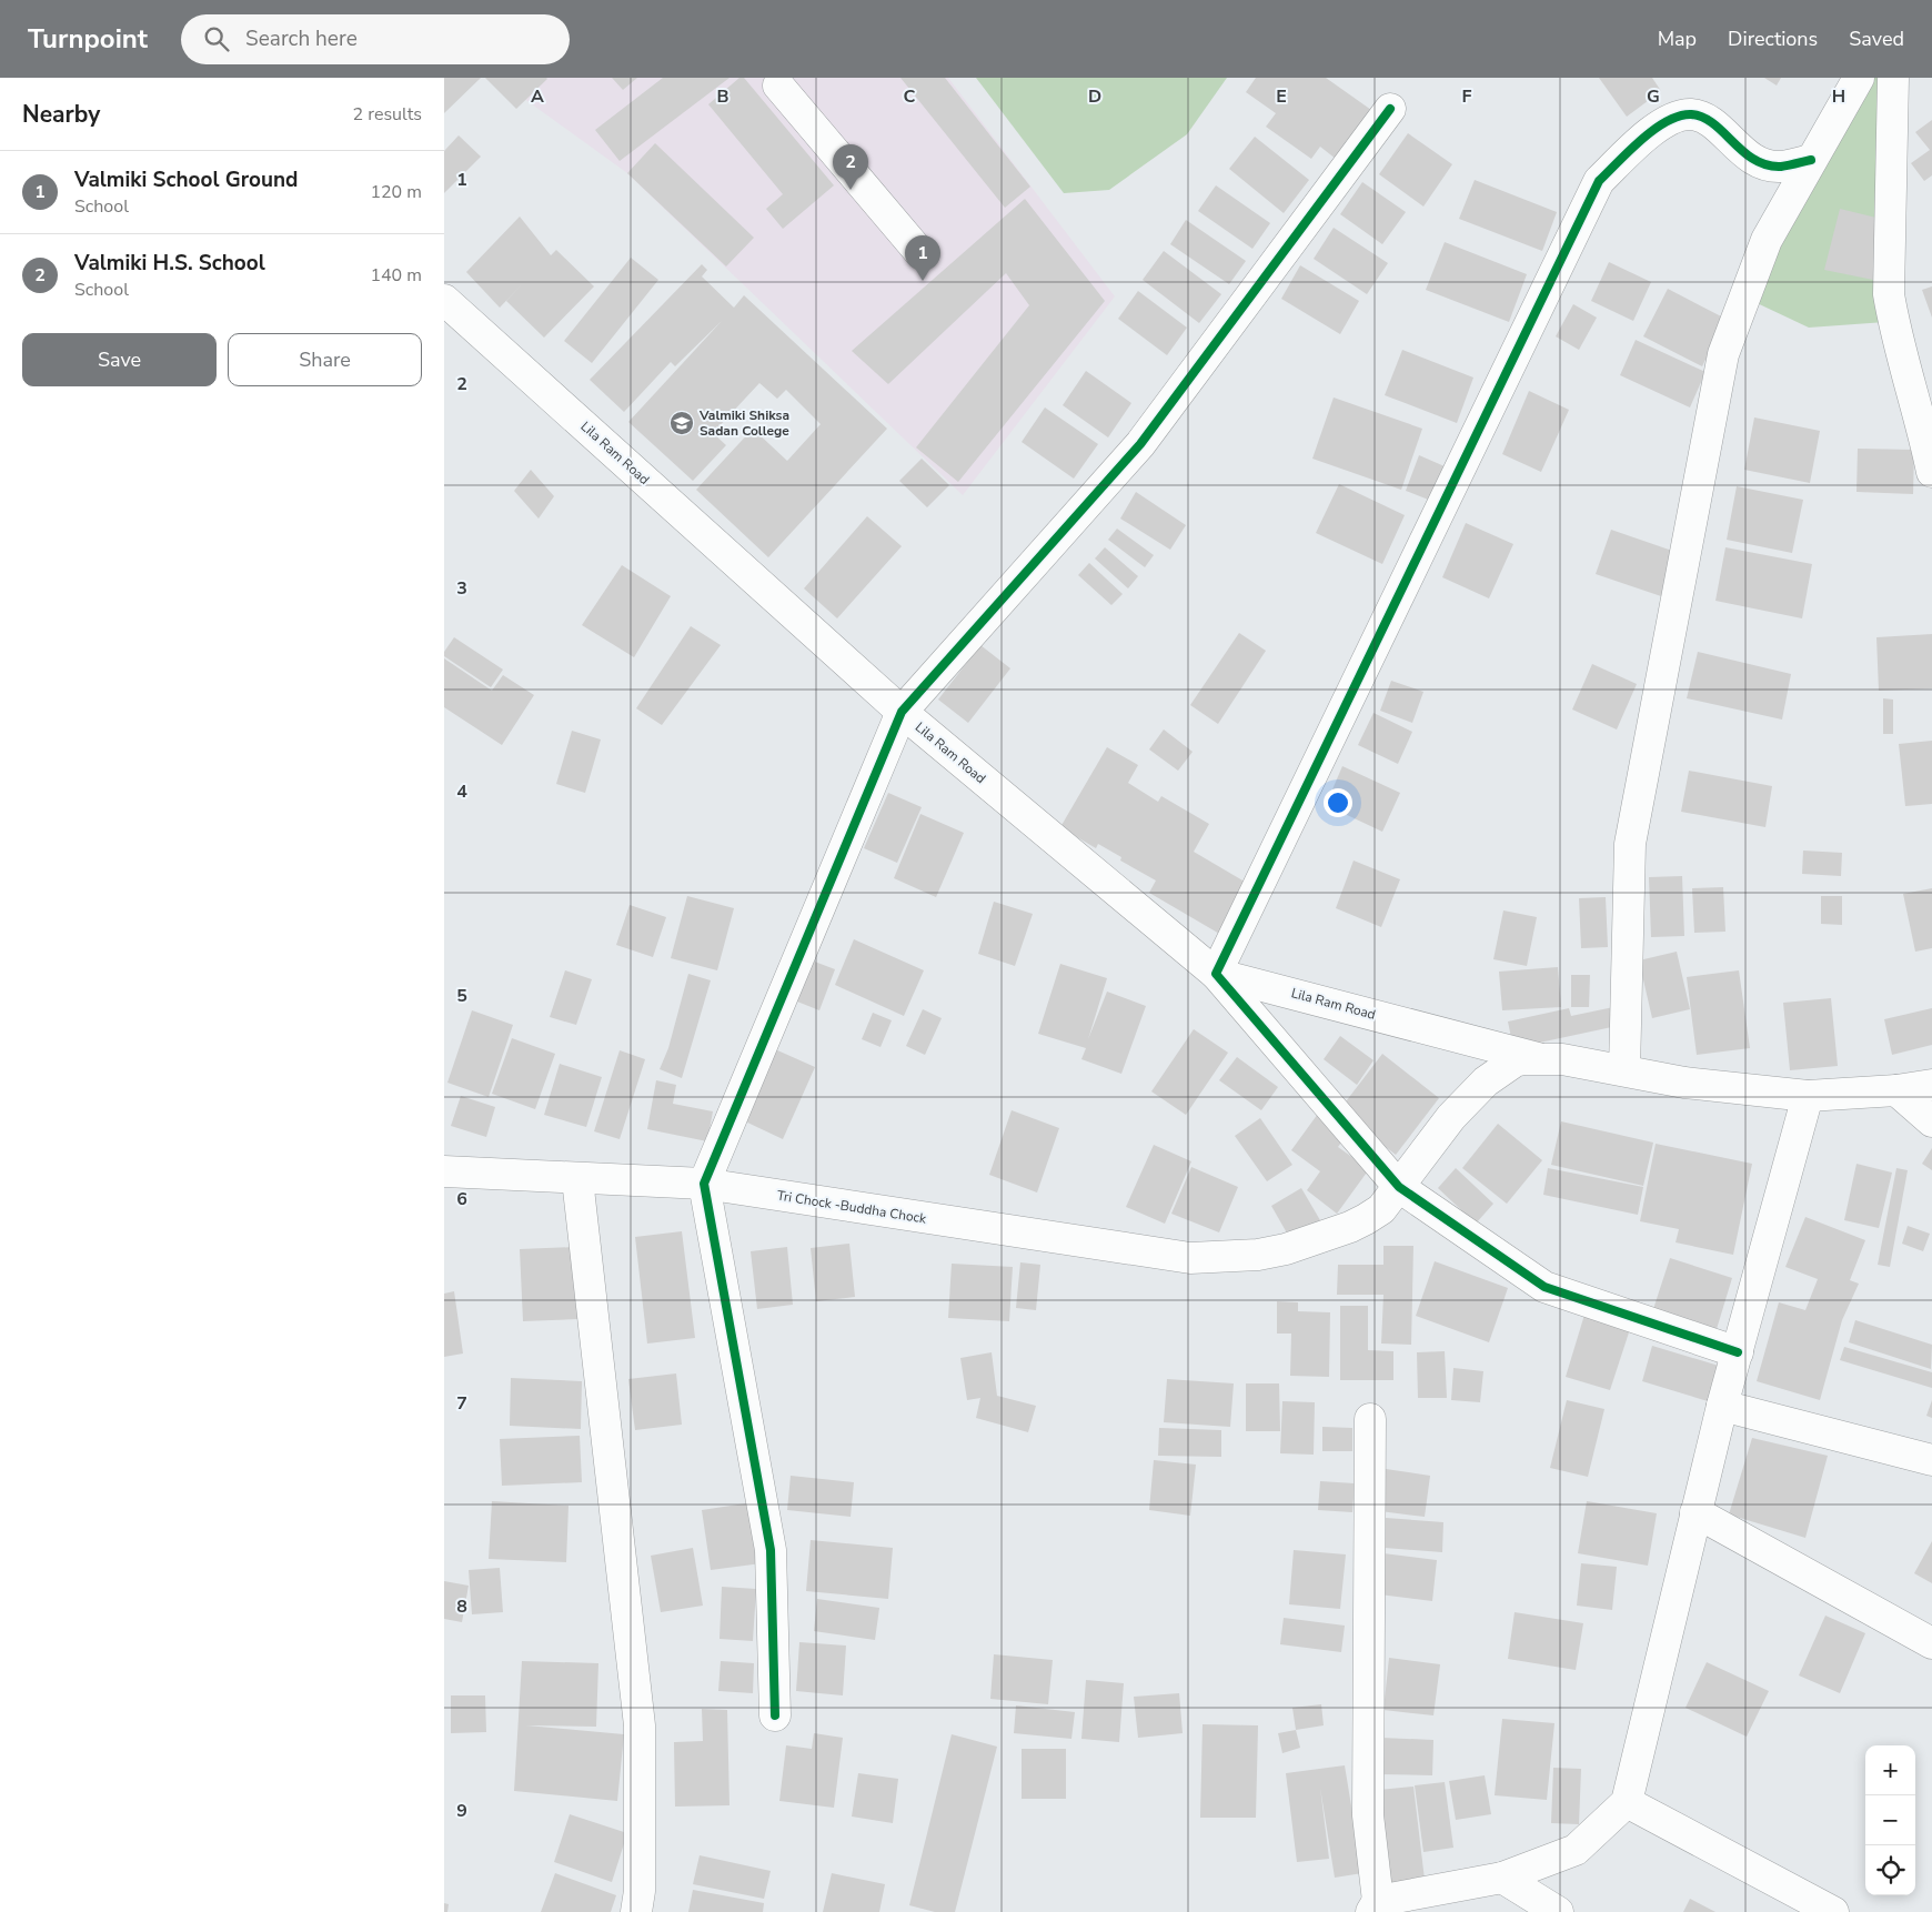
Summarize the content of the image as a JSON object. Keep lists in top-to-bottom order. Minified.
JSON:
{"streets":{"street":["Lila Ram Road","Tri Chock -Buddha Chock"]},"crossings":[["Lila Ram Road","Tri Chock -Buddha Chock"]],"places":{"school or university":["Valmiki Shiksa Sadan College"]},"page":{"header":"Turnpoint","search":"Search here","nav":["Map","Directions","Saved"],"heading":["Nearby","2 results"],"pins":["2","1"],"list":[{"mark":"1","name":"Valmiki School Ground","note":"School","value":"120 m"},{"mark":"2","name":"Valmiki H.S. School","note":"School","value":"140 m"}],"buttons":["Save","Share"],"map_buttons":["+","−"]},"grid":{"columns":["A","B","C","D","E","F","G","H"],"rows":["1","2","3","4","5","6","7","8","9"]}}
